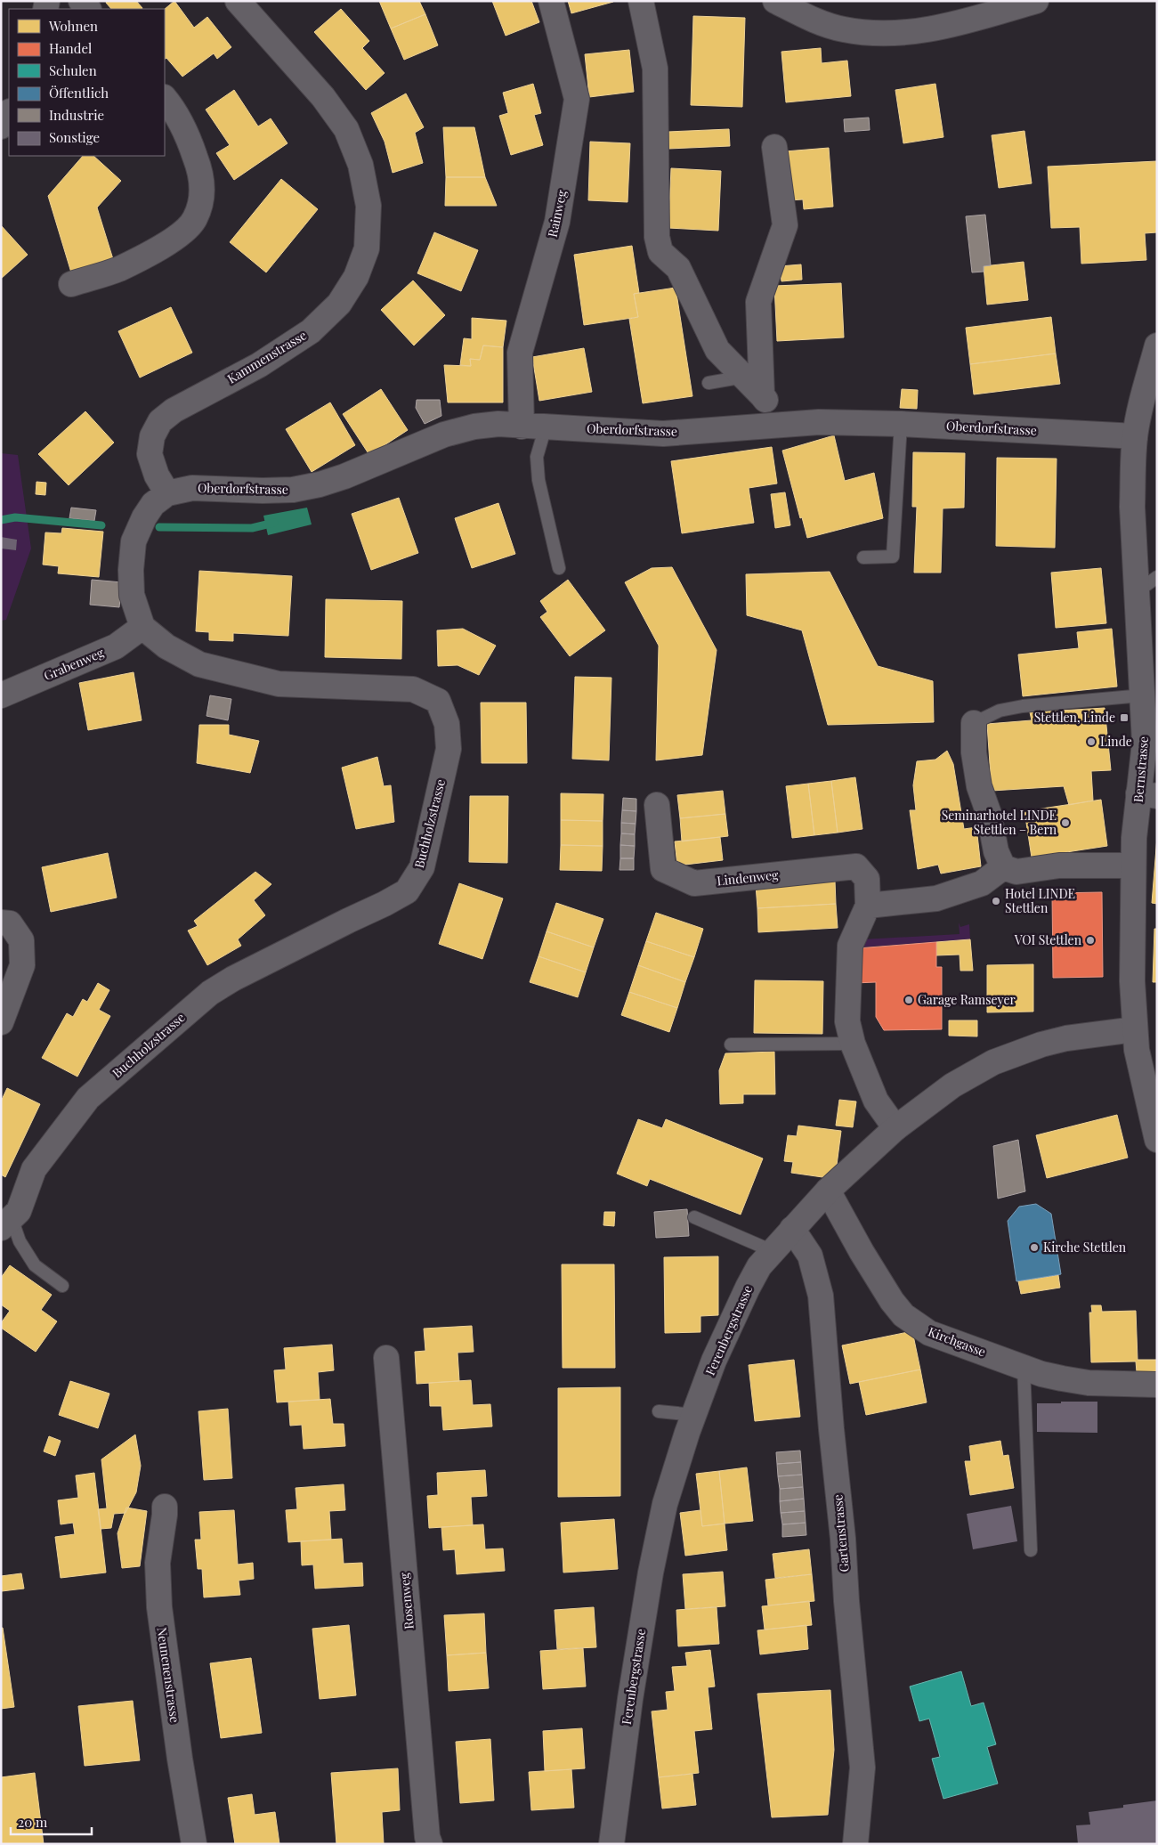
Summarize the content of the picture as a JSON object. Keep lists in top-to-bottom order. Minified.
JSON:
{"streets":{"street":["Rainweg","Kammenstrasse","Oberdorfstrasse","Grabenweg","Bernstrasse","Buchholzstrasse","Lindenweg","Ferenbergstrasse","Kirchgasse","Gartenstrasse","Rosenweg","Neunenenstrasse"]},"crossings":[["Rainweg","Oberdorfstrasse"],["Kammenstrasse","Oberdorfstrasse"],["Oberdorfstrasse","Bernstrasse"],["Grabenweg","Buchholzstrasse"],["Bernstrasse","Ferenbergstrasse"],["Lindenweg","Ferenbergstrasse"],["Ferenbergstrasse","Kirchgasse"],["Ferenbergstrasse","Gartenstrasse"]],"places":{"transit":["Stettlen, Linde"],"other":["Linde","Seminarhotel LINDE Stettlen – Bern","Hotel LINDE Stettlen","VOI Stettlen","Garage Ramseyer","Kirche Stettlen"]},"legend":["Wohnen","Handel","Schulen","Öffentlich","Industrie","Sonstige"],"scale_bar":"20 m"}
